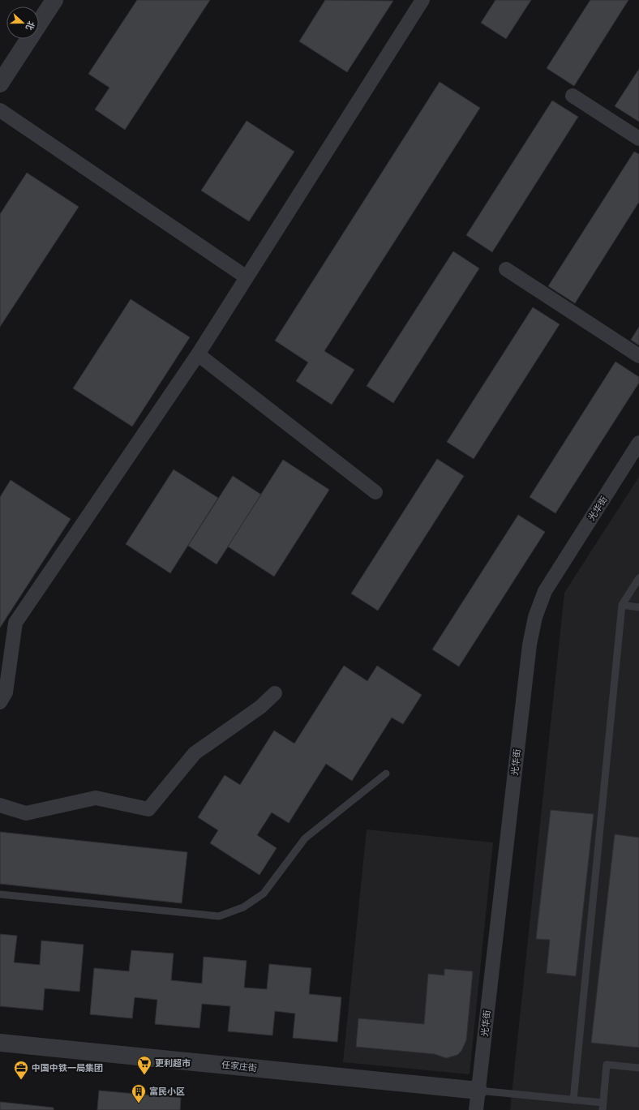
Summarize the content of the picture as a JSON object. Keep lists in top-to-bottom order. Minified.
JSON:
{"streets":{"street":["光华街","任家庄街"]},"crossings":[["光华街","任家庄街"]],"places":{"supermarket":["更利超市"],"office":["中国中铁一局集团"],"building":["富民小区"]},"north":"right"}
